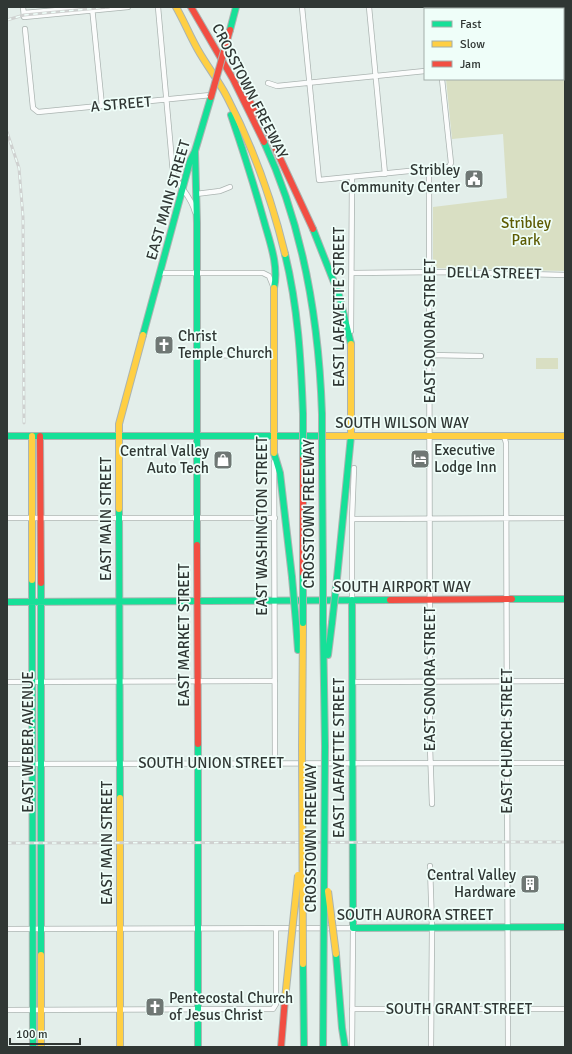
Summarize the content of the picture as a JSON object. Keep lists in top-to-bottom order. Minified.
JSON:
{"streets":{"main road":["CROSSTOWN FREEWAY","EAST MAIN STREET","EAST LAFAYETTE STREET","SOUTH WILSON WAY","EAST WASHINGTON STREET","SOUTH AIRPORT WAY","EAST MARKET STREET","EAST WEBER AVENUE","SOUTH AURORA STREET"],"street":["A STREET","DELLA STREET","EAST SONORA STREET","EAST CHURCH STREET","SOUTH UNION STREET","SOUTH GRANT STREET"]},"crossings":[["CROSSTOWN FREEWAY","EAST LAFAYETTE STREET"],["CROSSTOWN FREEWAY","EAST WASHINGTON STREET"],["A STREET","EAST MAIN STREET"],["A STREET","EAST MARKET STREET"],["EAST MAIN STREET","SOUTH WILSON WAY"],["EAST MAIN STREET","SOUTH AIRPORT WAY"],["EAST MAIN STREET","EAST MARKET STREET"],["EAST MAIN STREET","SOUTH UNION STREET"],["EAST MAIN STREET","SOUTH AURORA STREET"],["DELLA STREET","EAST LAFAYETTE STREET"],["DELLA STREET","EAST SONORA STREET"],["EAST LAFAYETTE STREET","SOUTH WILSON WAY"],["EAST LAFAYETTE STREET","SOUTH AIRPORT WAY"],["EAST LAFAYETTE STREET","SOUTH UNION STREET"],["EAST LAFAYETTE STREET","SOUTH AURORA STREET"],["EAST LAFAYETTE STREET","SOUTH GRANT STREET"],["EAST SONORA STREET","SOUTH WILSON WAY"],["EAST SONORA STREET","SOUTH AIRPORT WAY"],["EAST SONORA STREET","SOUTH UNION STREET"],["SOUTH WILSON WAY","EAST WASHINGTON STREET"],["SOUTH WILSON WAY","EAST MARKET STREET"],["SOUTH WILSON WAY","EAST CHURCH STREET"],["SOUTH WILSON WAY","EAST WEBER AVENUE"],["EAST WASHINGTON STREET","SOUTH AIRPORT WAY"],["EAST WASHINGTON STREET","SOUTH UNION STREET"],["SOUTH AIRPORT WAY","EAST MARKET STREET"],["SOUTH AIRPORT WAY","EAST CHURCH STREET"],["SOUTH AIRPORT WAY","EAST WEBER AVENUE"],["EAST MARKET STREET","SOUTH UNION STREET"],["EAST MARKET STREET","SOUTH AURORA STREET"],["EAST CHURCH STREET","SOUTH UNION STREET"],["EAST CHURCH STREET","SOUTH AURORA STREET"],["EAST CHURCH STREET","SOUTH GRANT STREET"],["EAST WEBER AVENUE","SOUTH UNION STREET"],["EAST WEBER AVENUE","SOUTH AURORA STREET"]],"parks":["Stribley Park"],"places":{"public building":["Stribley Community Center"],"church":["Christ Temple Church","Pentecostal Church of Jesus Christ"],"hotel":["Executive Lodge Inn"],"shop":["Central Valley Auto Tech"],"building":["Central Valley Hardware"]},"legend":["Fast","Slow","Jam"],"scale_bar":"100 m"}
